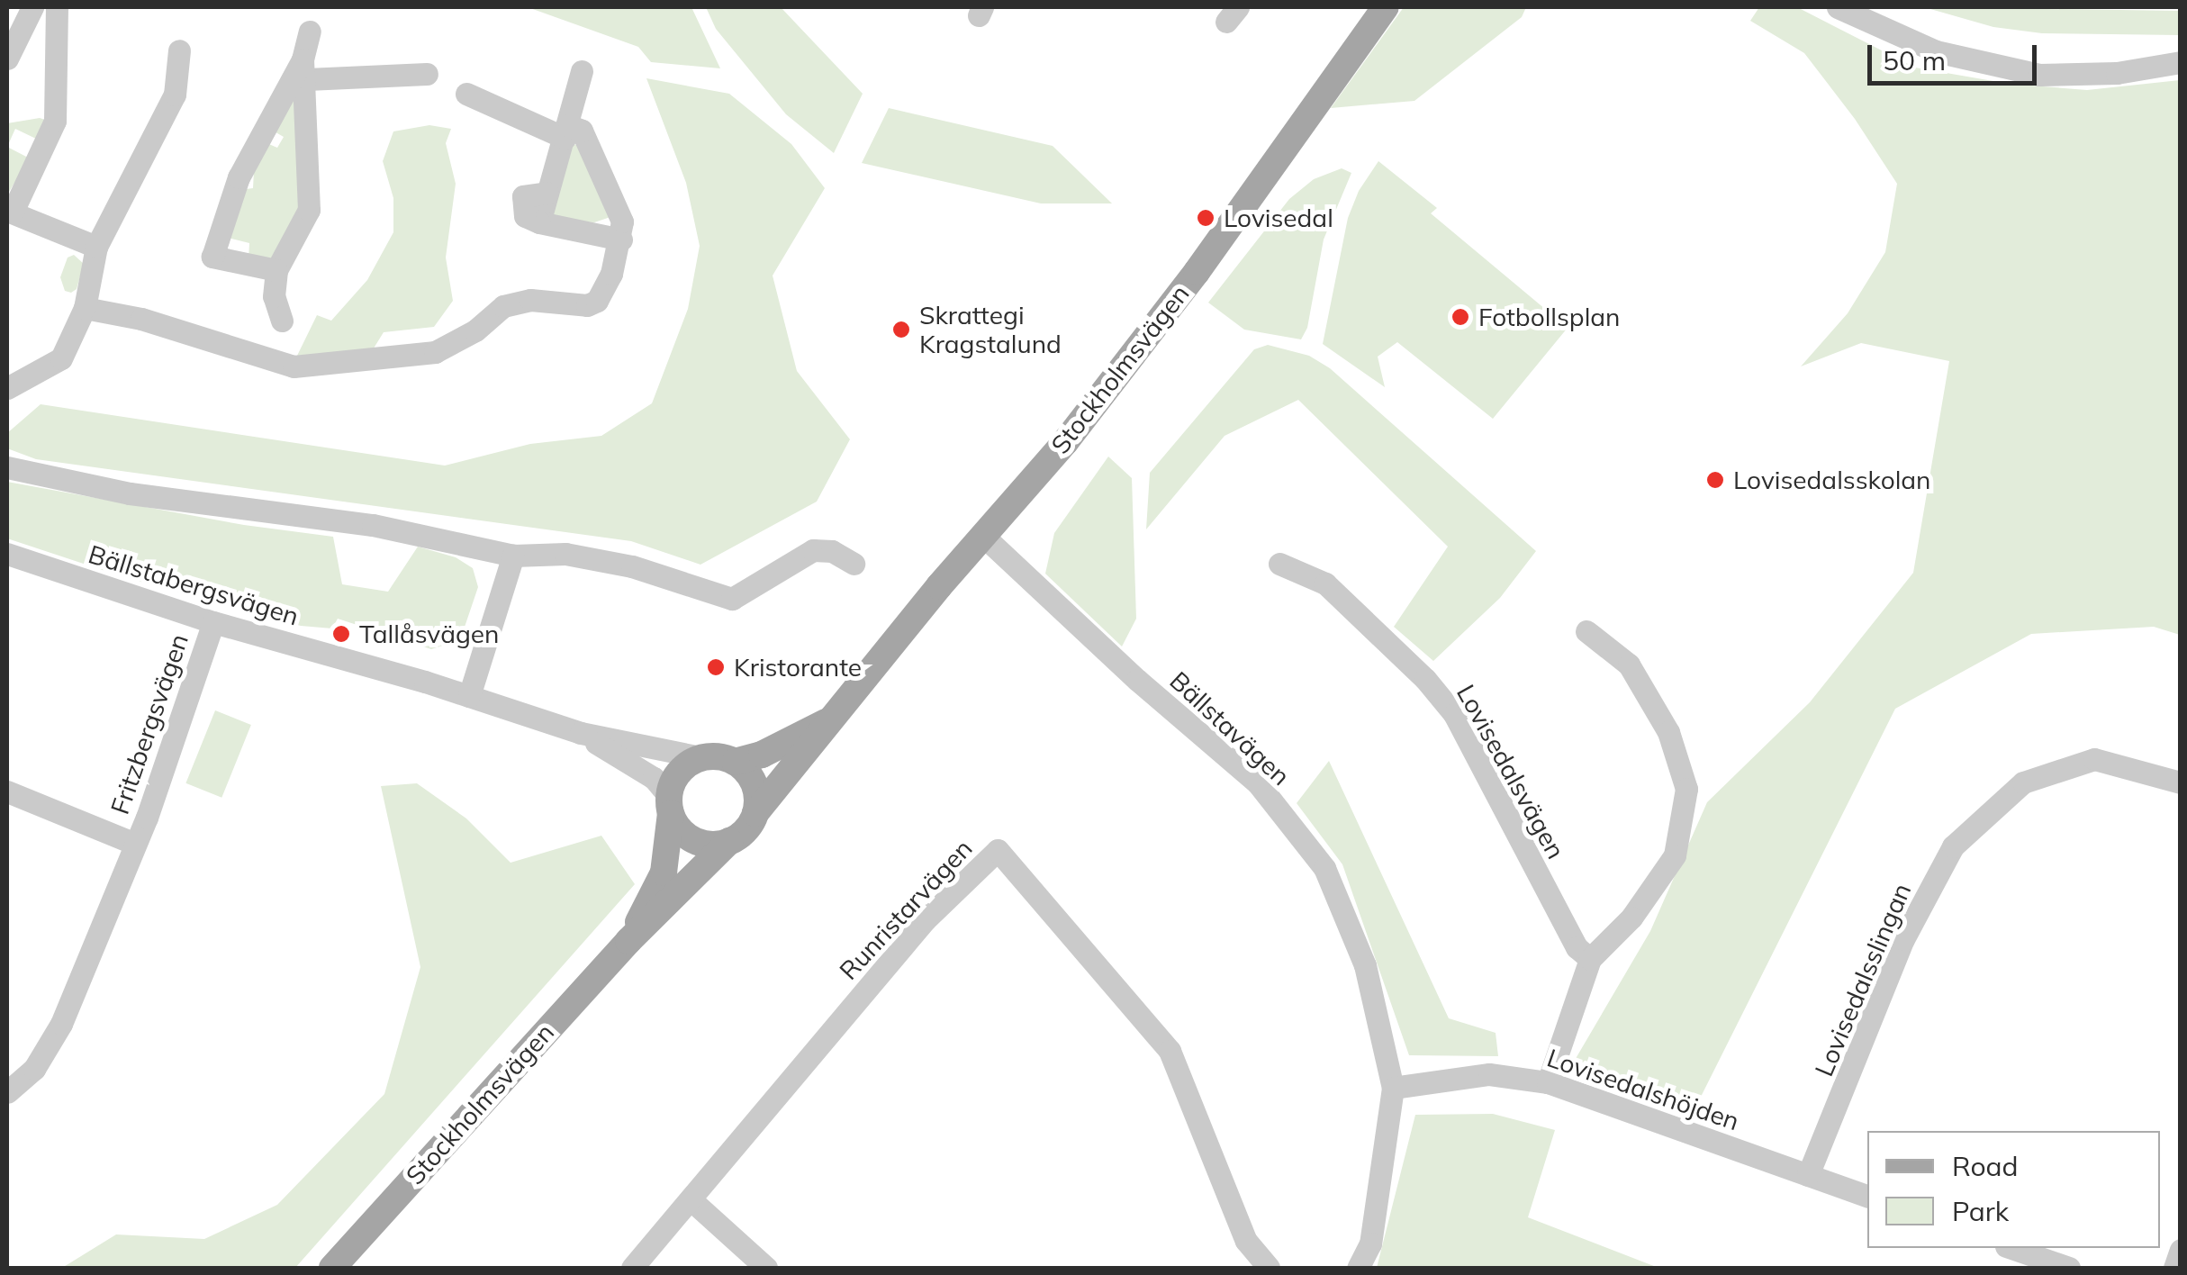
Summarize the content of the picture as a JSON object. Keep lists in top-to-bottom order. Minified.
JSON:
{"streets":{"main road":["Stockholmsvägen"],"street":["Bällstabergsvägen","Fritzbergsvägen","Bällstavägen","Lovisedalsvägen","Runristarvägen","Lovisedalsslingan","Lovisedalshöjden"]},"crossings":[["Stockholmsvägen","Bällstabergsvägen"],["Stockholmsvägen","Bällstavägen"],["Bällstabergsvägen","Fritzbergsvägen"],["Bällstavägen","Lovisedalshöjden"],["Lovisedalsslingan","Lovisedalshöjden"]],"places":["Lovisedal","Fotbollsplan","Skrattegi Kragstalund","Lovisedalsskolan","Tallåsvägen","Kristorante"],"legend":["Road","Park"],"scale_bar":"50 m"}
